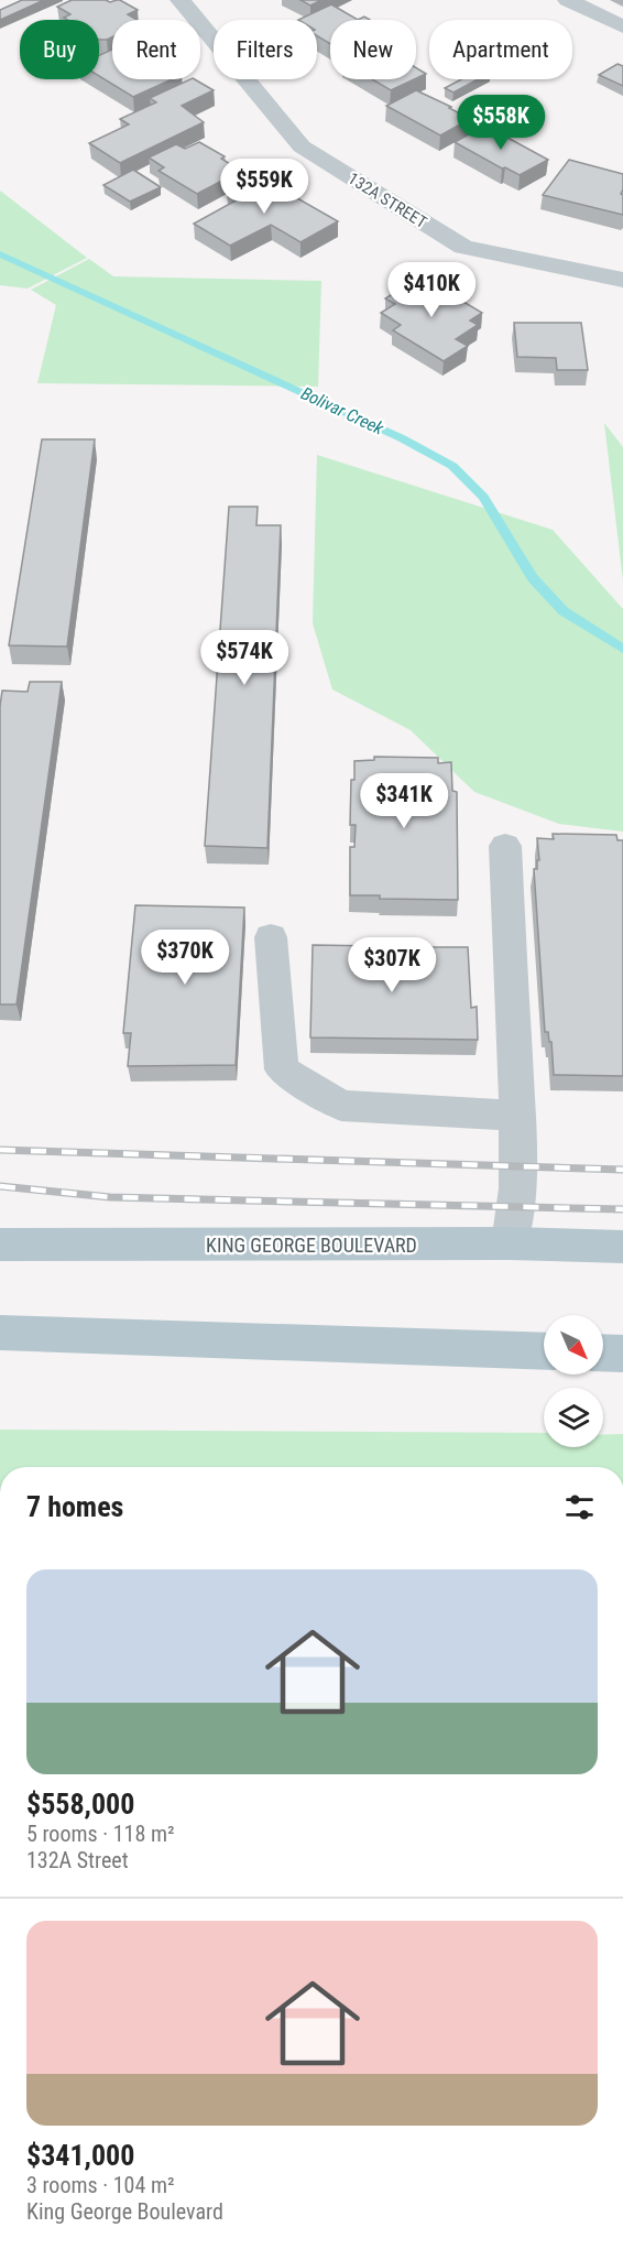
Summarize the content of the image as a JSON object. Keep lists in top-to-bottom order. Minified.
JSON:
{"streets":{"main road":["KING GEORGE BOULEVARD"],"street":["132A STREET"]},"water":["Bolivar Creek"],"north":"bottom right","page":{"chip":["Buy","Rent","Filters","New","Apartment"],"price":["$558K","$559K","$410K","$574K","$341K","$370K","$307K"],"heading":"7 homes","list":[{"name":"$558,000","note":"5 rooms · 118 m² · 132A Street"},{"name":"$341,000","note":"3 rooms · 104 m² · King George Boulevard"}]}}
